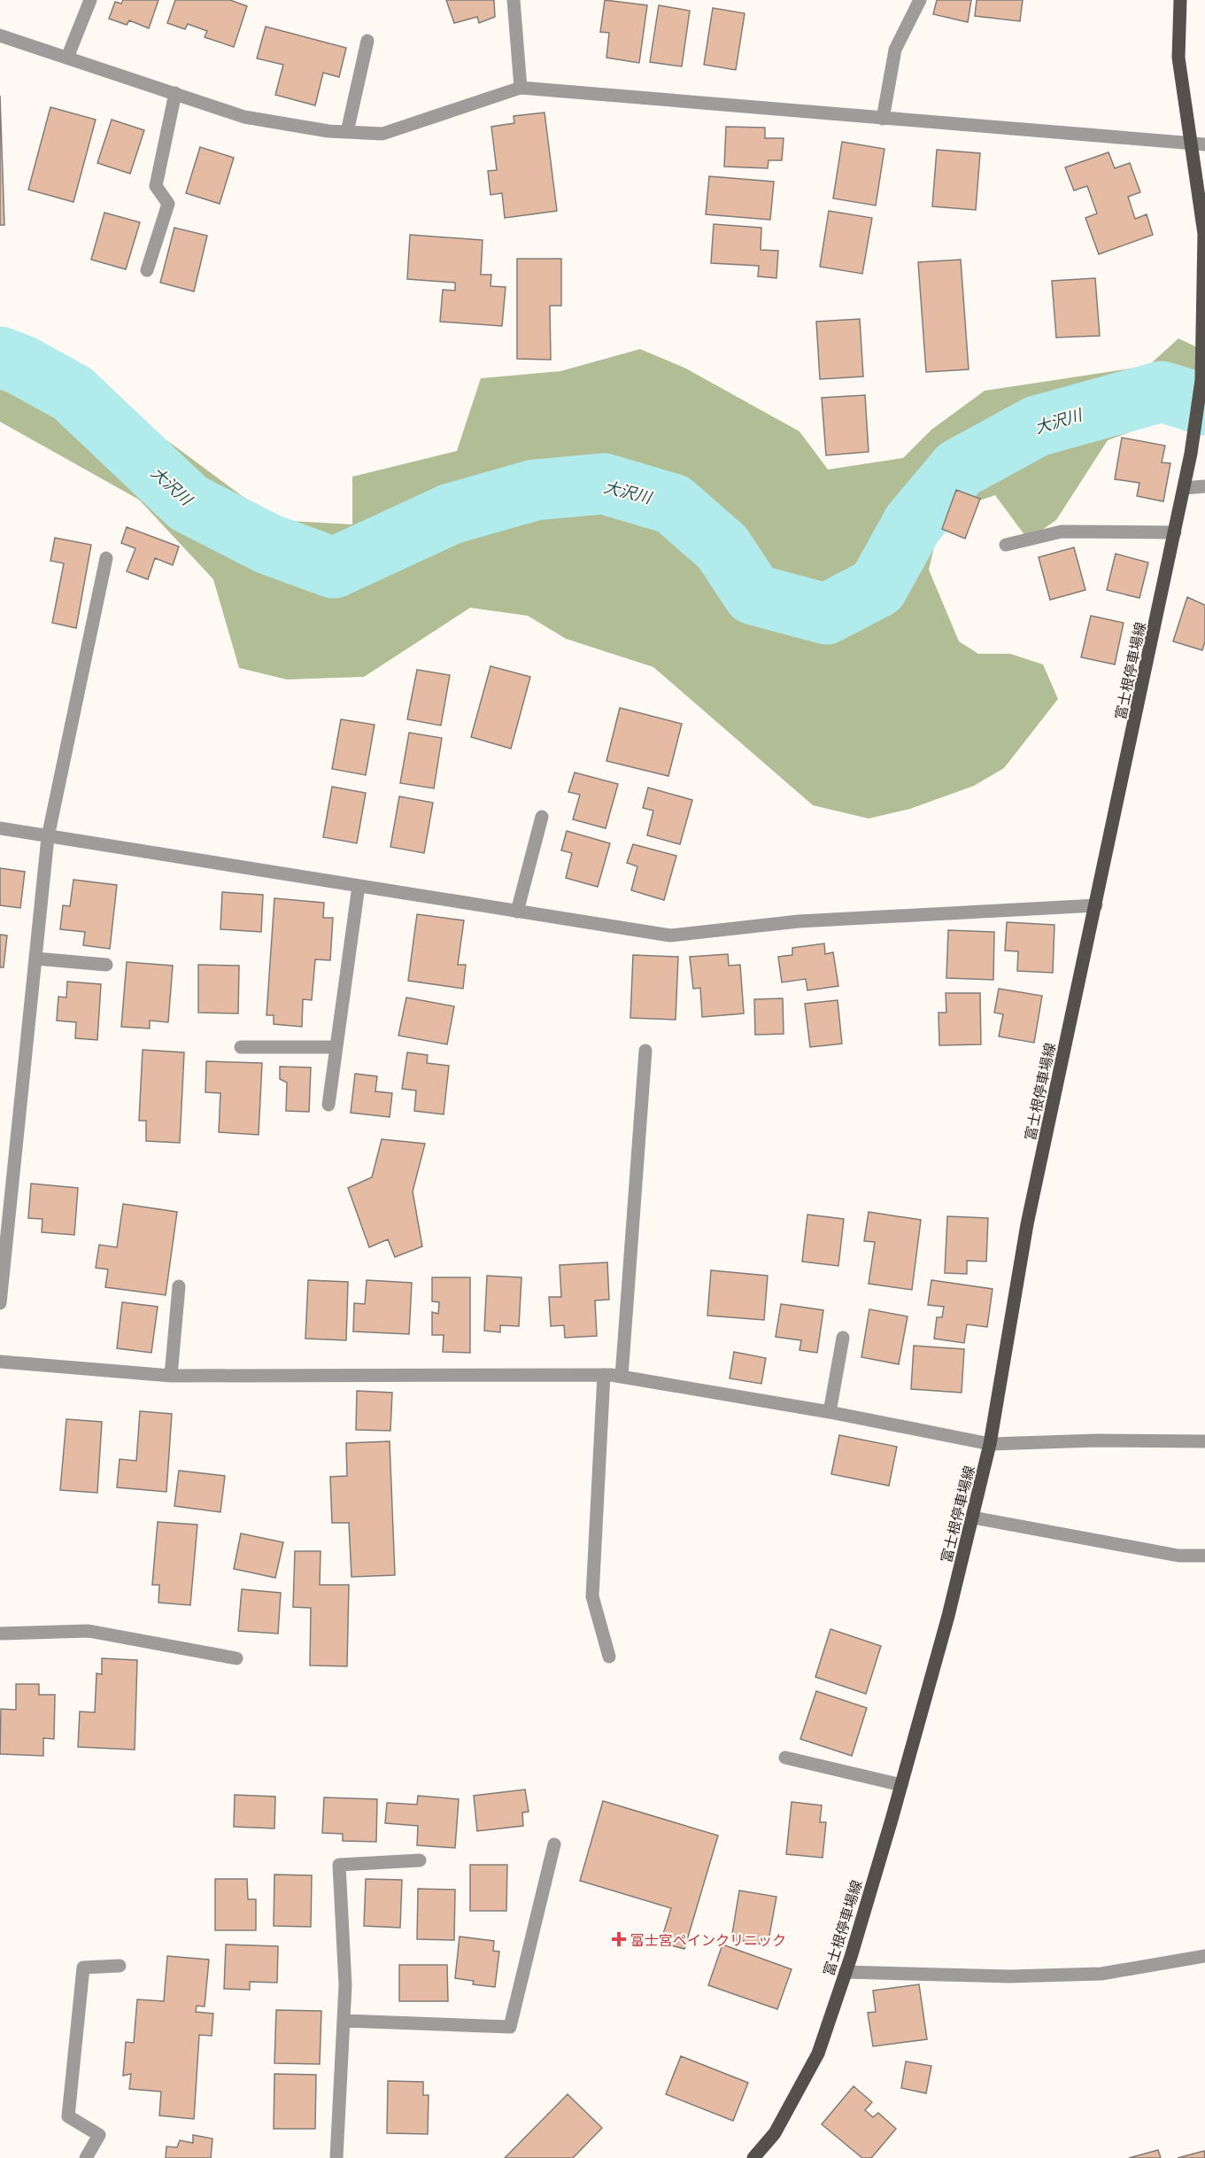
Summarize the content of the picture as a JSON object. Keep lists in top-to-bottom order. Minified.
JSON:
{"streets":{"main road":["富士根停車場線"]},"water":["大沢川"],"places":{"health":["富士宮ペインクリニック"]}}
